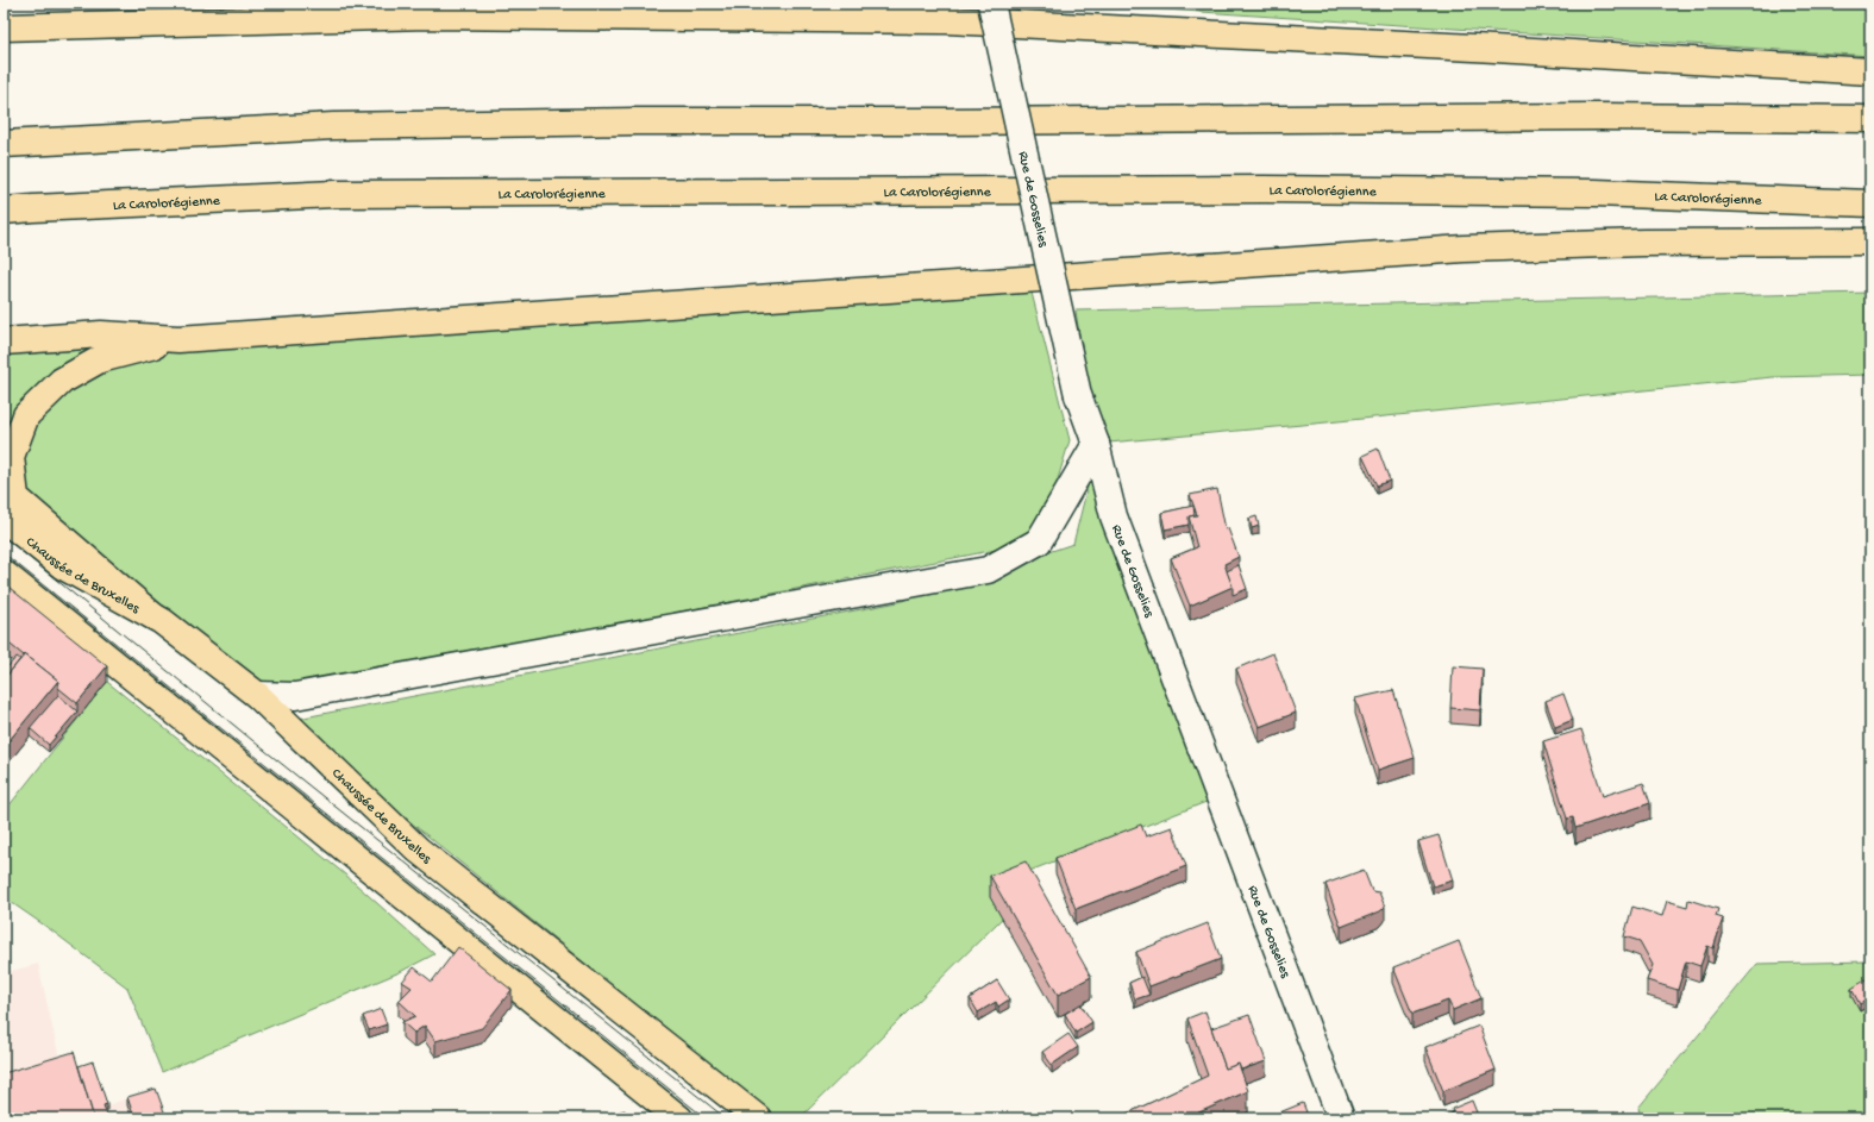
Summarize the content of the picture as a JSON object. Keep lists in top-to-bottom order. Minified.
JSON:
{"streets":{"main road":["La Carolorégienne","Chaussée de Bruxelles"],"street":["Rue de Gosselies"]}}
